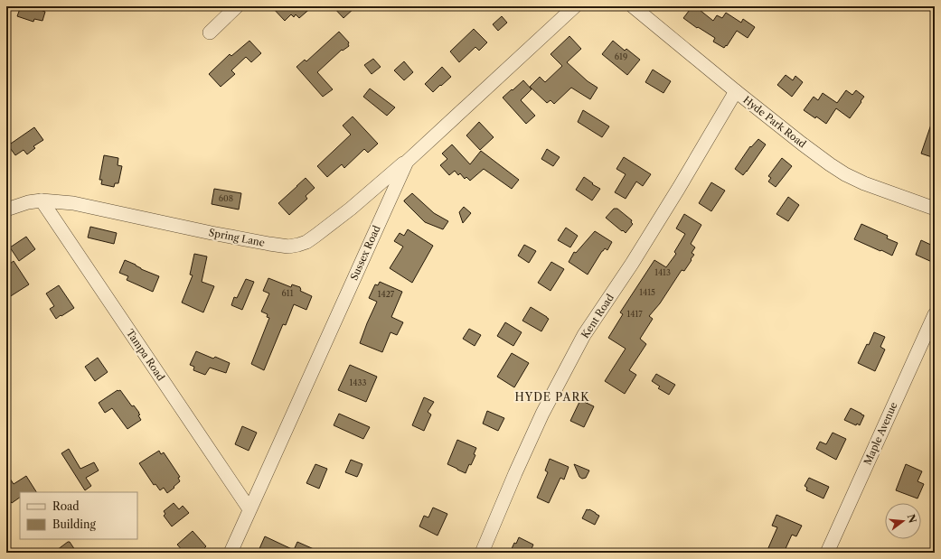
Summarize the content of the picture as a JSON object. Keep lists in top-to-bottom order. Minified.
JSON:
{"streets":{"street":["Hyde Park Road","Spring Lane","Sussex Road","Kent Road","Tampa Road","Maple Avenue"]},"crossings":[["Hyde Park Road","Kent Road"],["Spring Lane","Sussex Road"],["Spring Lane","Tampa Road"],["Sussex Road","Tampa Road"]],"districts":["HYDE PARK"],"house_numbers":["619","608","1413","1415","611","1427","1417","1433"],"legend":["Road","Building"],"north":"right"}
